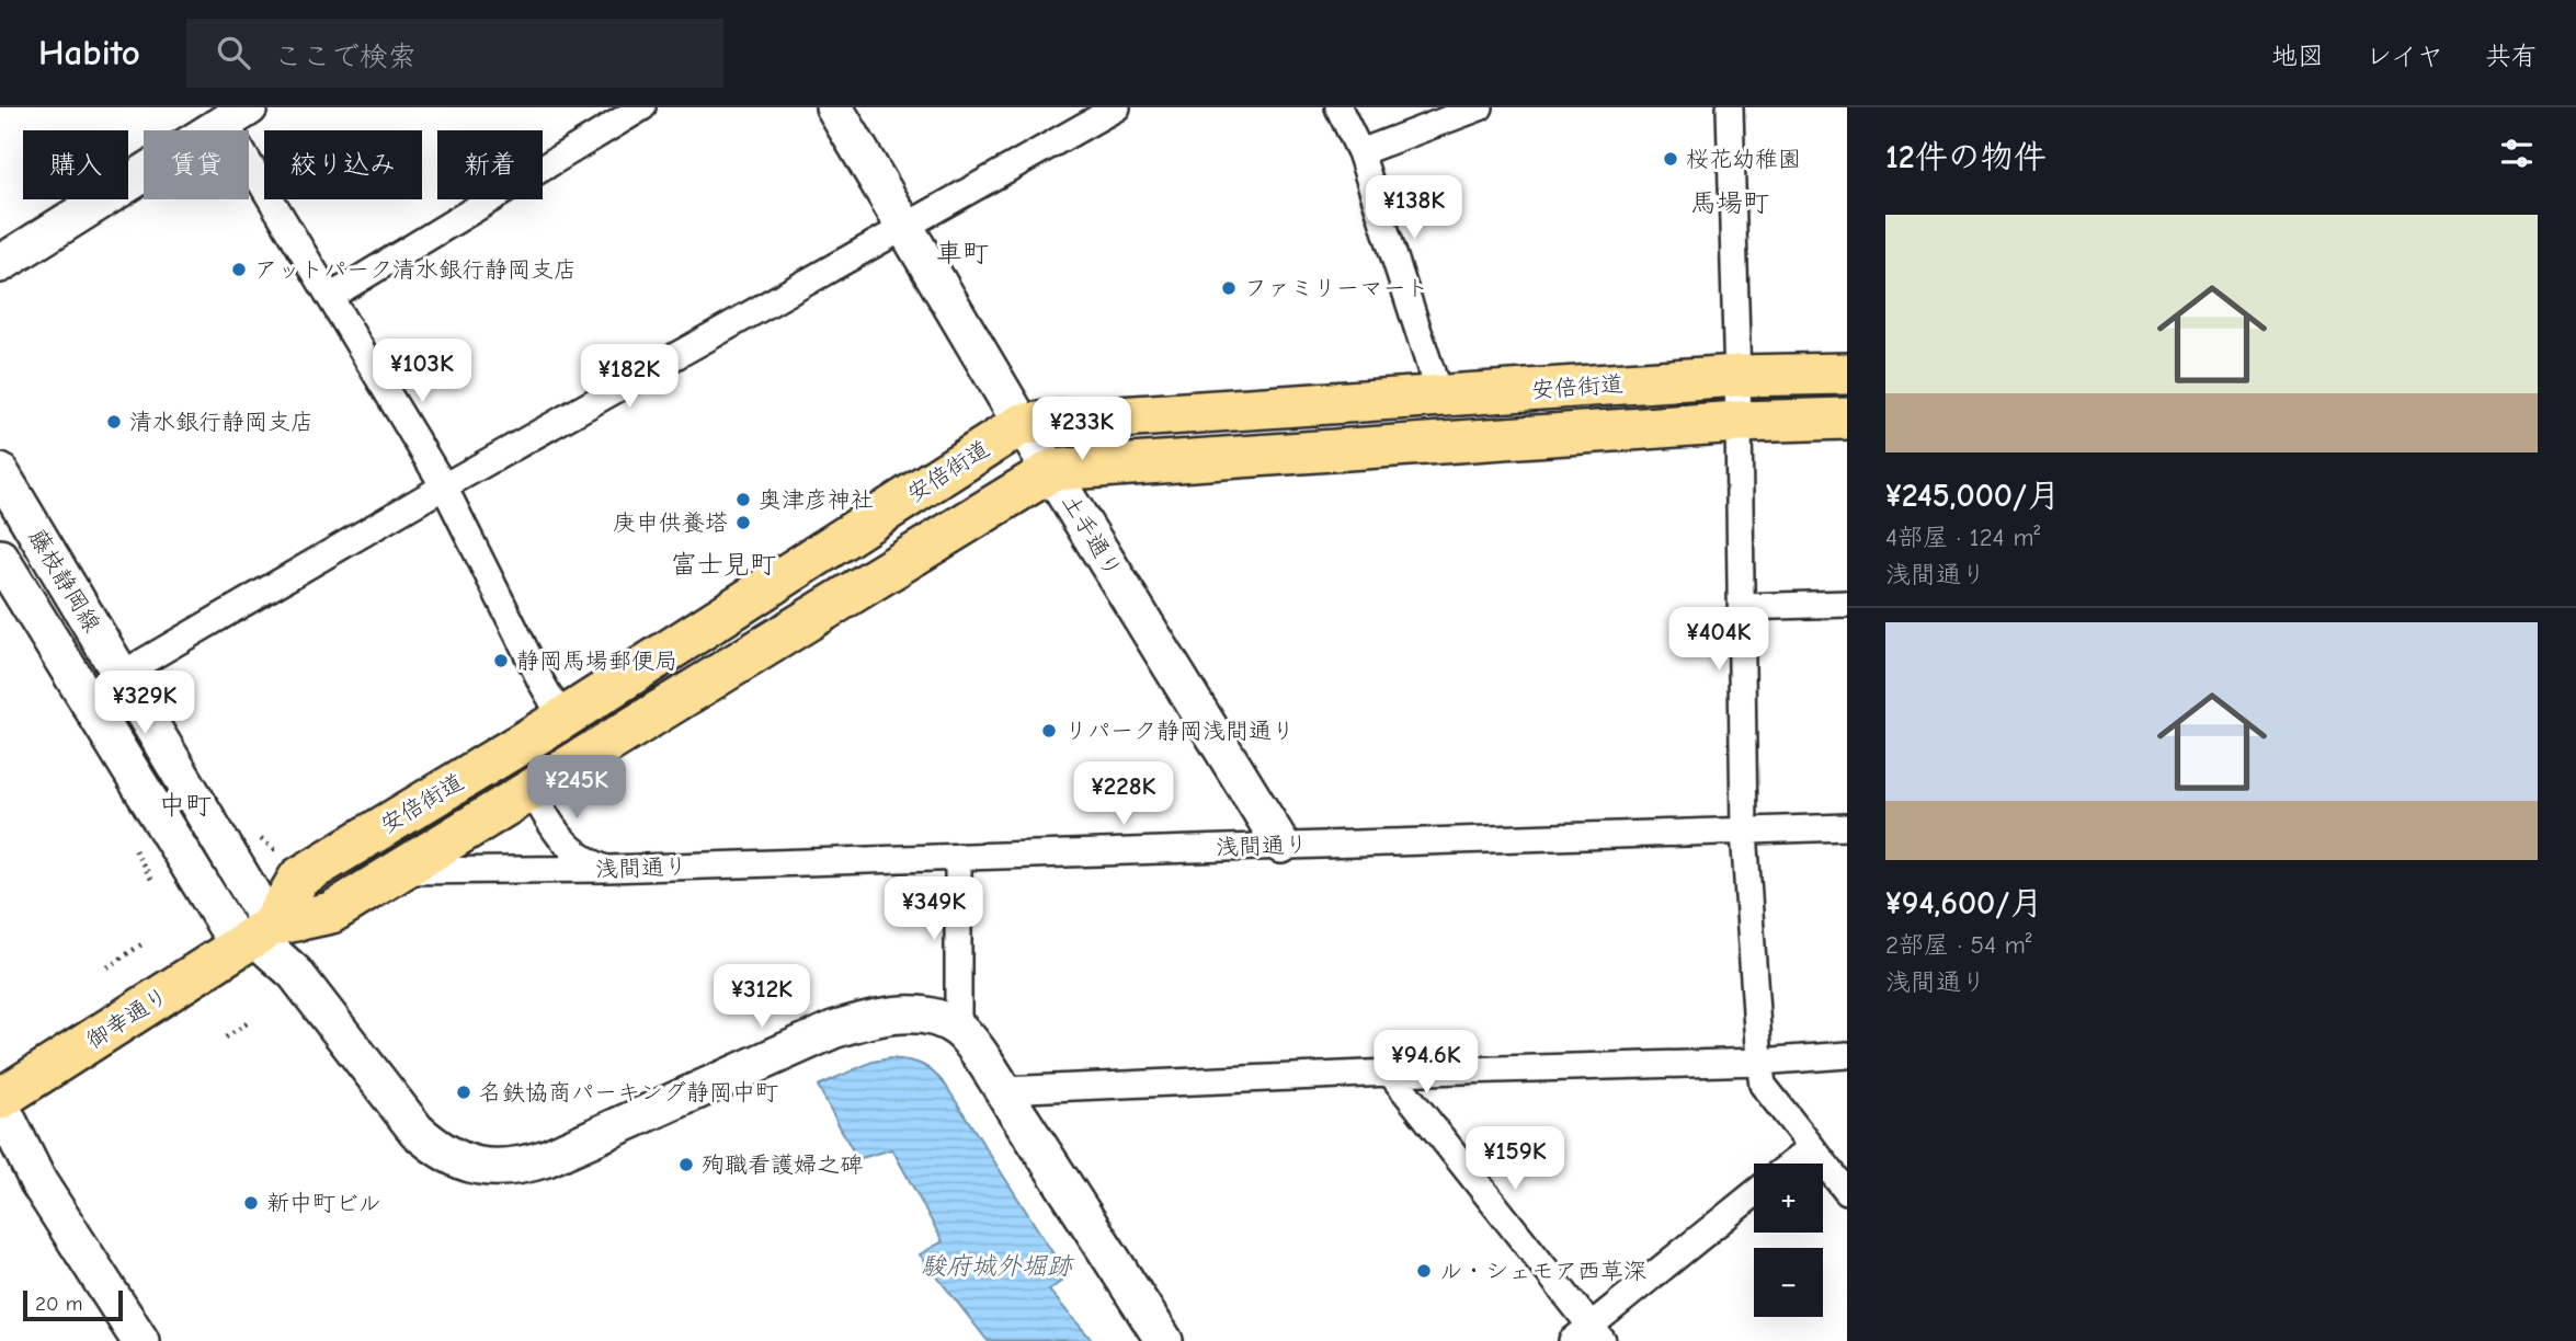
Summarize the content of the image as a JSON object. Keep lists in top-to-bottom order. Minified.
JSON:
{"streets":{"main road":["安倍街道","御幸通り"],"street":["土手通り","藤枝静岡線","浅間通り"]},"crossings":[["安倍街道","土手通り"],["安倍街道","藤枝静岡線"],["安倍街道","浅間通り"],["安倍街道","御幸通り"],["土手通り","浅間通り"],["藤枝静岡線","御幸通り"]],"districts":["馬場町","車町","富士見町","中町"],"water":["駿府城外堀跡"],"places":["桜花幼稚園","アットパーク清水銀行静岡支店","ファミリーマート","清水銀行静岡支店","奥津彦神社","庚申供養塔","静岡馬場郵便局","リパーク静岡浅間通り","名鉄協商パーキング静岡中町","殉職看護婦之碑","新中町ビル","ル・シェモア西草深"],"scale_bar":"20 m","page":{"header":"Habito","search":"ここで検索","nav":["地図","レイヤ","共有"],"heading":"12件の物件","chip":["購入","賃貸","絞り込み","新着"],"price":["¥138K","¥103K","¥182K","¥233K","¥404K","¥329K","¥245K","¥228K","¥349K","¥312K","¥94.6K","¥159K"],"list":[{"name":"¥245,000/月","note":"4部屋 · 124 m² · 浅間通り"},{"name":"¥94,600/月","note":"2部屋 · 54 m² · 浅間通り"}],"map_buttons":["+","−"],"scale":"20 m"}}
